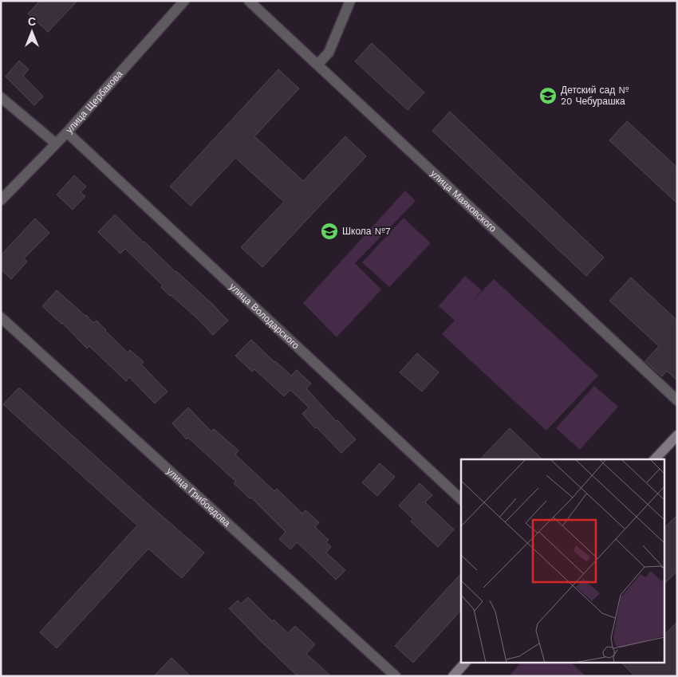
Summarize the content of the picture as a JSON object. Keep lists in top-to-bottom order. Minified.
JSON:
{"streets":{"street":["улица Щербакова","улица Маяковского","улица Володарского","улица Грибоедова"]},"crossings":[["улица Щербакова","улица Володарского"]],"places":{"school or university":["Детский сад № 20 Чебурашка","Школа №7"]},"north":"top"}
